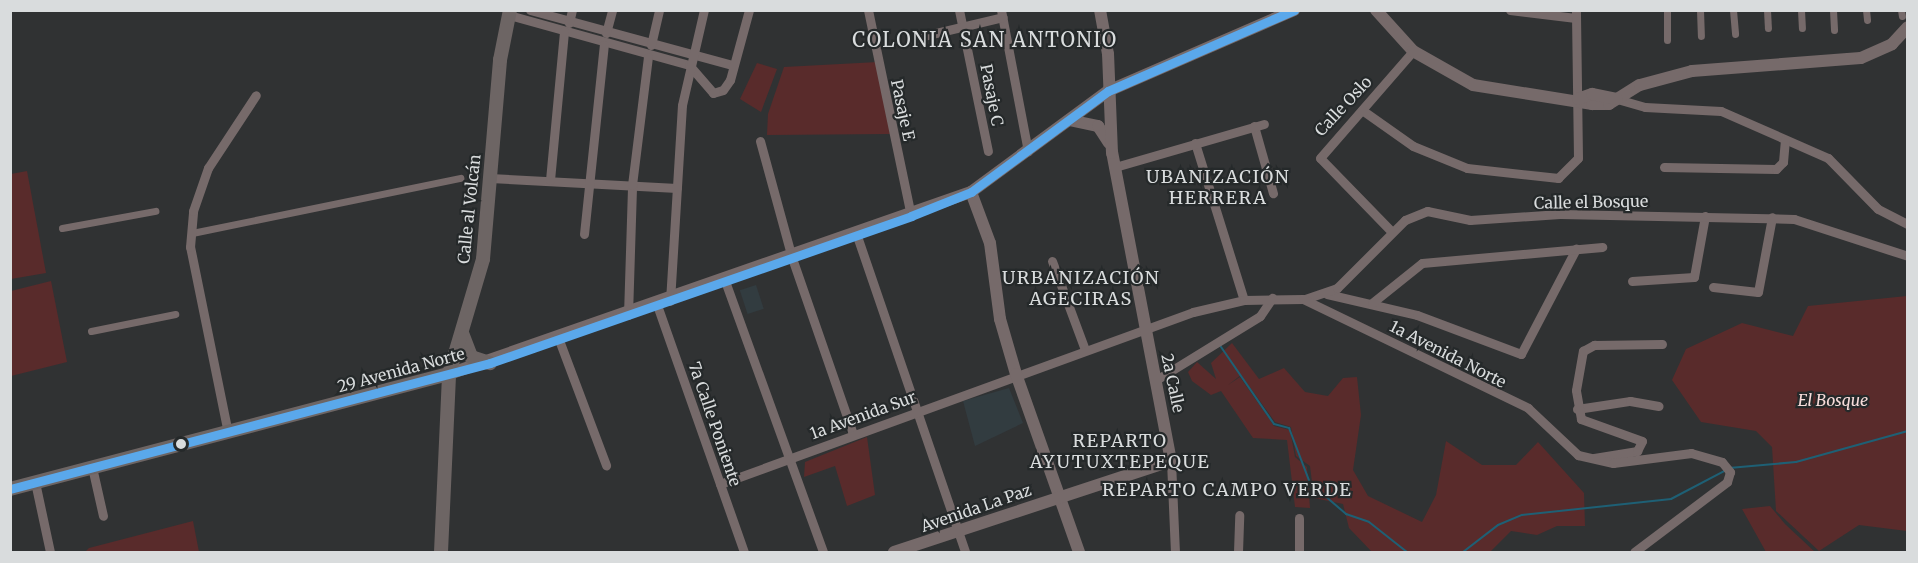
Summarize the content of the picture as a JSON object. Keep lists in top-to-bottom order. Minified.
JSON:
{"streets":{"main road":["Calle al Volcán","29 Avenida Norte"],"street":["Pasaje C","Calle Oslo","Pasaje E","Calle el Bosque","1a Avenida Norte","2a Calle","1a Avenida Sur","7a Calle Poniente","Avenida La Paz"]},"crossings":[["Calle Oslo","Calle el Bosque"],["Pasaje E","29 Avenida Norte"],["Calle el Bosque","1a Avenida Norte"],["Calle al Volcán","29 Avenida Norte"],["1a Avenida Norte","2a Calle"],["1a Avenida Norte","1a Avenida Sur"],["29 Avenida Norte","7a Calle Poniente"],["2a Calle","Avenida La Paz"],["1a Avenida Sur","7a Calle Poniente"]],"districts":["COLONIA SAN ANTONIO","UBANIZACIÓN HERRERA","URBANIZACIÓN AGECIRAS","REPARTO AYUTUXTEPEQUE","REPARTO CAMPO VERDE"],"parks":["El Bosque"]}
